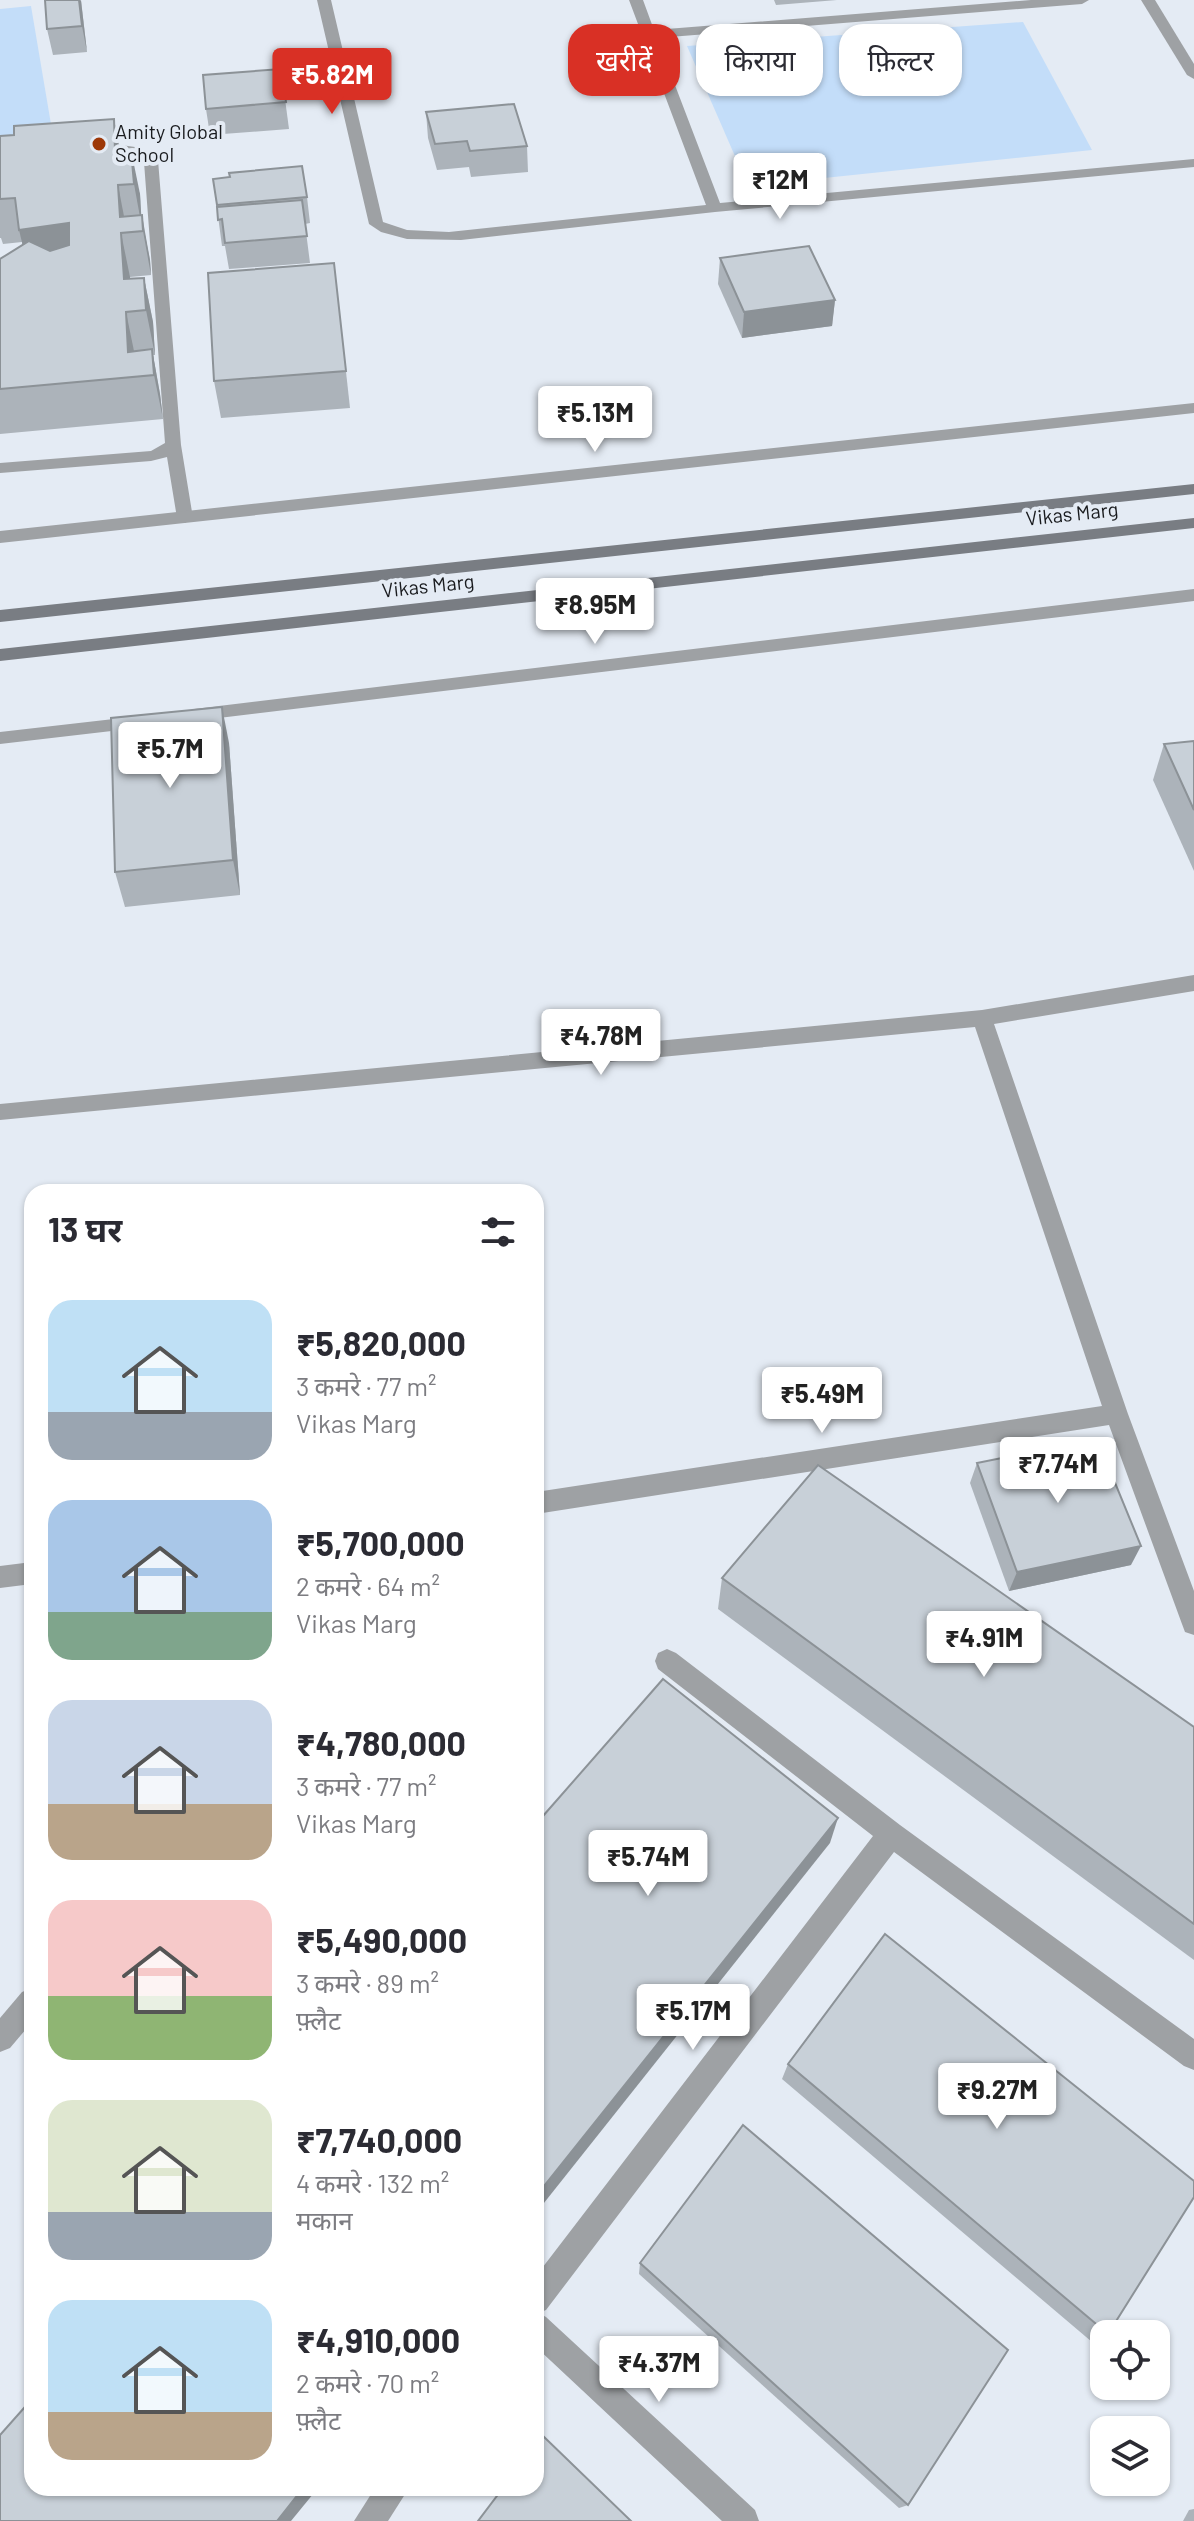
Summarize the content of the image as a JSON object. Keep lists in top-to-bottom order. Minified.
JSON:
{"streets":{"main road":["Vikas Marg"]},"places":["Amity Global School"],"page":{"chip":["खरीदें","किराया","फ़िल्टर"],"price":["₹5.82M","₹12M","₹5.13M","₹8.95M","₹5.7M","₹4.78M","₹5.49M","₹7.74M","₹4.91M","₹5.74M","₹5.17M","₹9.27M","₹4.37M"],"heading":"13 घर","list":[{"name":"₹5,820,000","note":"3 कमरे · 77 m² · Vikas Marg"},{"name":"₹5,700,000","note":"2 कमरे · 64 m² · Vikas Marg"},{"name":"₹4,780,000","note":"3 कमरे · 77 m² · Vikas Marg"},{"name":"₹5,490,000","note":"3 कमरे · 89 m² · फ़्लैट"},{"name":"₹7,740,000","note":"4 कमरे · 132 m² · मकान"},{"name":"₹4,910,000","note":"2 कमरे · 70 m² · फ़्लैट"}]}}
